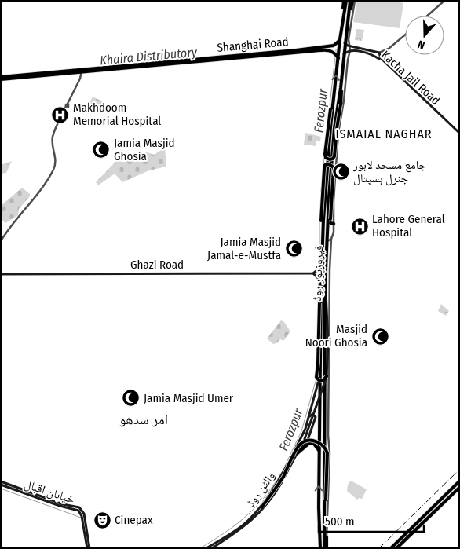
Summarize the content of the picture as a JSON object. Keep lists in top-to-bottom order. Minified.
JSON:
{"streets":{"main road":["Shanghai Road","Kacha Jail Road","Ghazi Road","فیروزپور روڈ","والٹن روڈ"]},"crossings":[["Shanghai Road","فیروزپور روڈ"],["فیروزپور روڈ","والٹن روڈ"]],"districts":["ISMAIAL NAGHAR","امر سدھو"],"water":["Khaira Distributory","Ferozpur"],"places":{"hospital":["Makhdoom Memorial Hospital","Lahore General Hospital"],"mosque":["Jamia Masjid Ghosia","جامع مسجد لاہور جنرل ہسپتال","Jamia Masjid Jamal-e-Mustfa","Masjid Noori Ghosia","Jamia Masjid Umer"],"theatre":["Cinepax"]},"scale_bar":"500 m","north":"bottom"}
